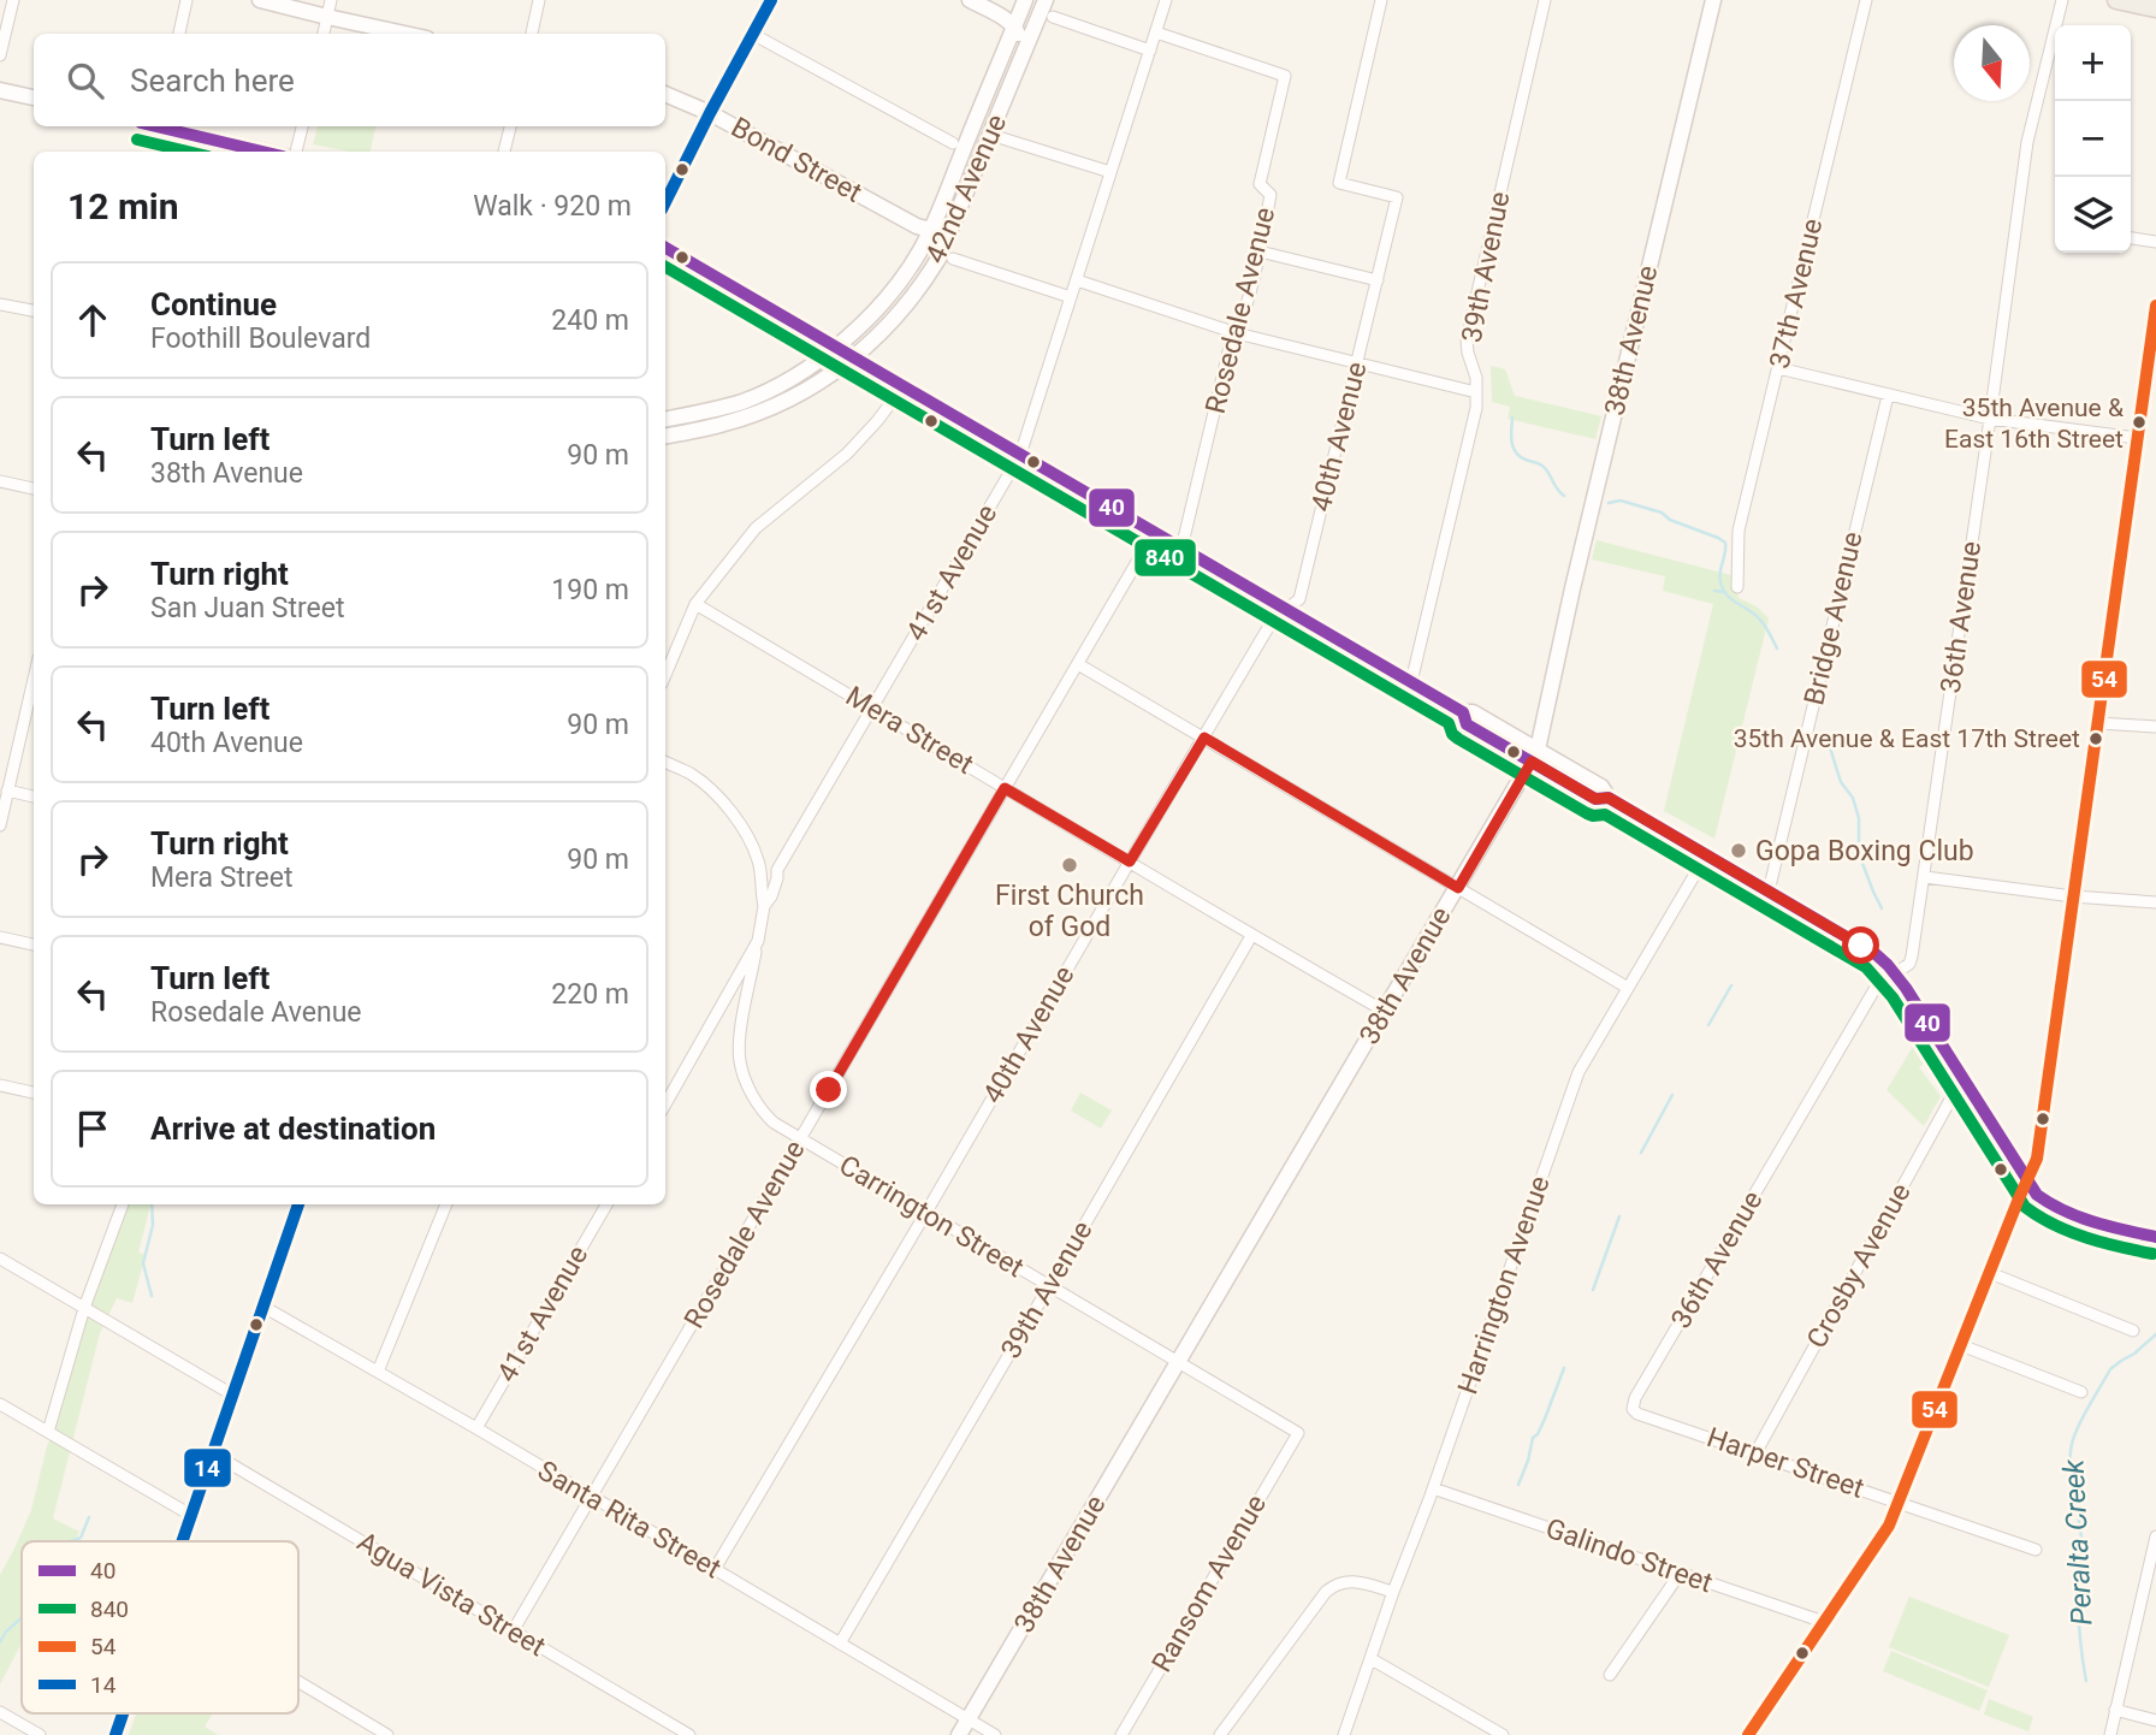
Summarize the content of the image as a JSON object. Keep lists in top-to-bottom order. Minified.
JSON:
{"streets":{"main road":["Bond Street","42nd Avenue","38th Avenue"],"street":["39th Avenue","37th Avenue","Rosedale Avenue","40th Avenue","41st Avenue","36th Avenue","Bridge Avenue","Mera Street","Carrington Street","Crosby Avenue","Harrington Avenue","Harper Street","Santa Rita Street","Galindo Street","Ransom Avenue","Agua Vista Street"]},"crossings":[["Bond Street","42nd Avenue"],["39th Avenue","Mera Street"],["39th Avenue","Carrington Street"],["39th Avenue","Santa Rita Street"],["Rosedale Avenue","41st Avenue"],["Rosedale Avenue","Mera Street"],["Rosedale Avenue","Carrington Street"],["Rosedale Avenue","Santa Rita Street"],["Rosedale Avenue","Agua Vista Street"],["38th Avenue","Mera Street"],["38th Avenue","Carrington Street"],["38th Avenue","Santa Rita Street"],["40th Avenue","Mera Street"],["40th Avenue","Carrington Street"],["40th Avenue","Santa Rita Street"],["41st Avenue","Mera Street"],["41st Avenue","Carrington Street"],["41st Avenue","Santa Rita Street"],["36th Avenue","Harper Street"],["Carrington Street","Ransom Avenue"],["Crosby Avenue","Harper Street"],["Harrington Avenue","Galindo Street"]],"water":["Peralta Creek"],"places":["35th Avenue & East 16th Street","35th Avenue & East 17th Street","Gopa Boxing Club","First Church of God"],"lines":["transit line 14","transit line 40","transit line 840","transit line 54"],"legend":["40","840","54","14"],"north":"bottom","page":{"map_buttons":["+","−"],"search":"Search here","heading":["12 min","Walk · 920 m"],"list":[["Continue","Foothill Boulevard","240 m"],["Turn left","38th Avenue","90 m"],["Turn right","San Juan Street","190 m"],["Turn left","40th Avenue","90 m"],["Turn right","Mera Street","90 m"],["Turn left","Rosedale Avenue","220 m"],"Arrive at destination"]}}
